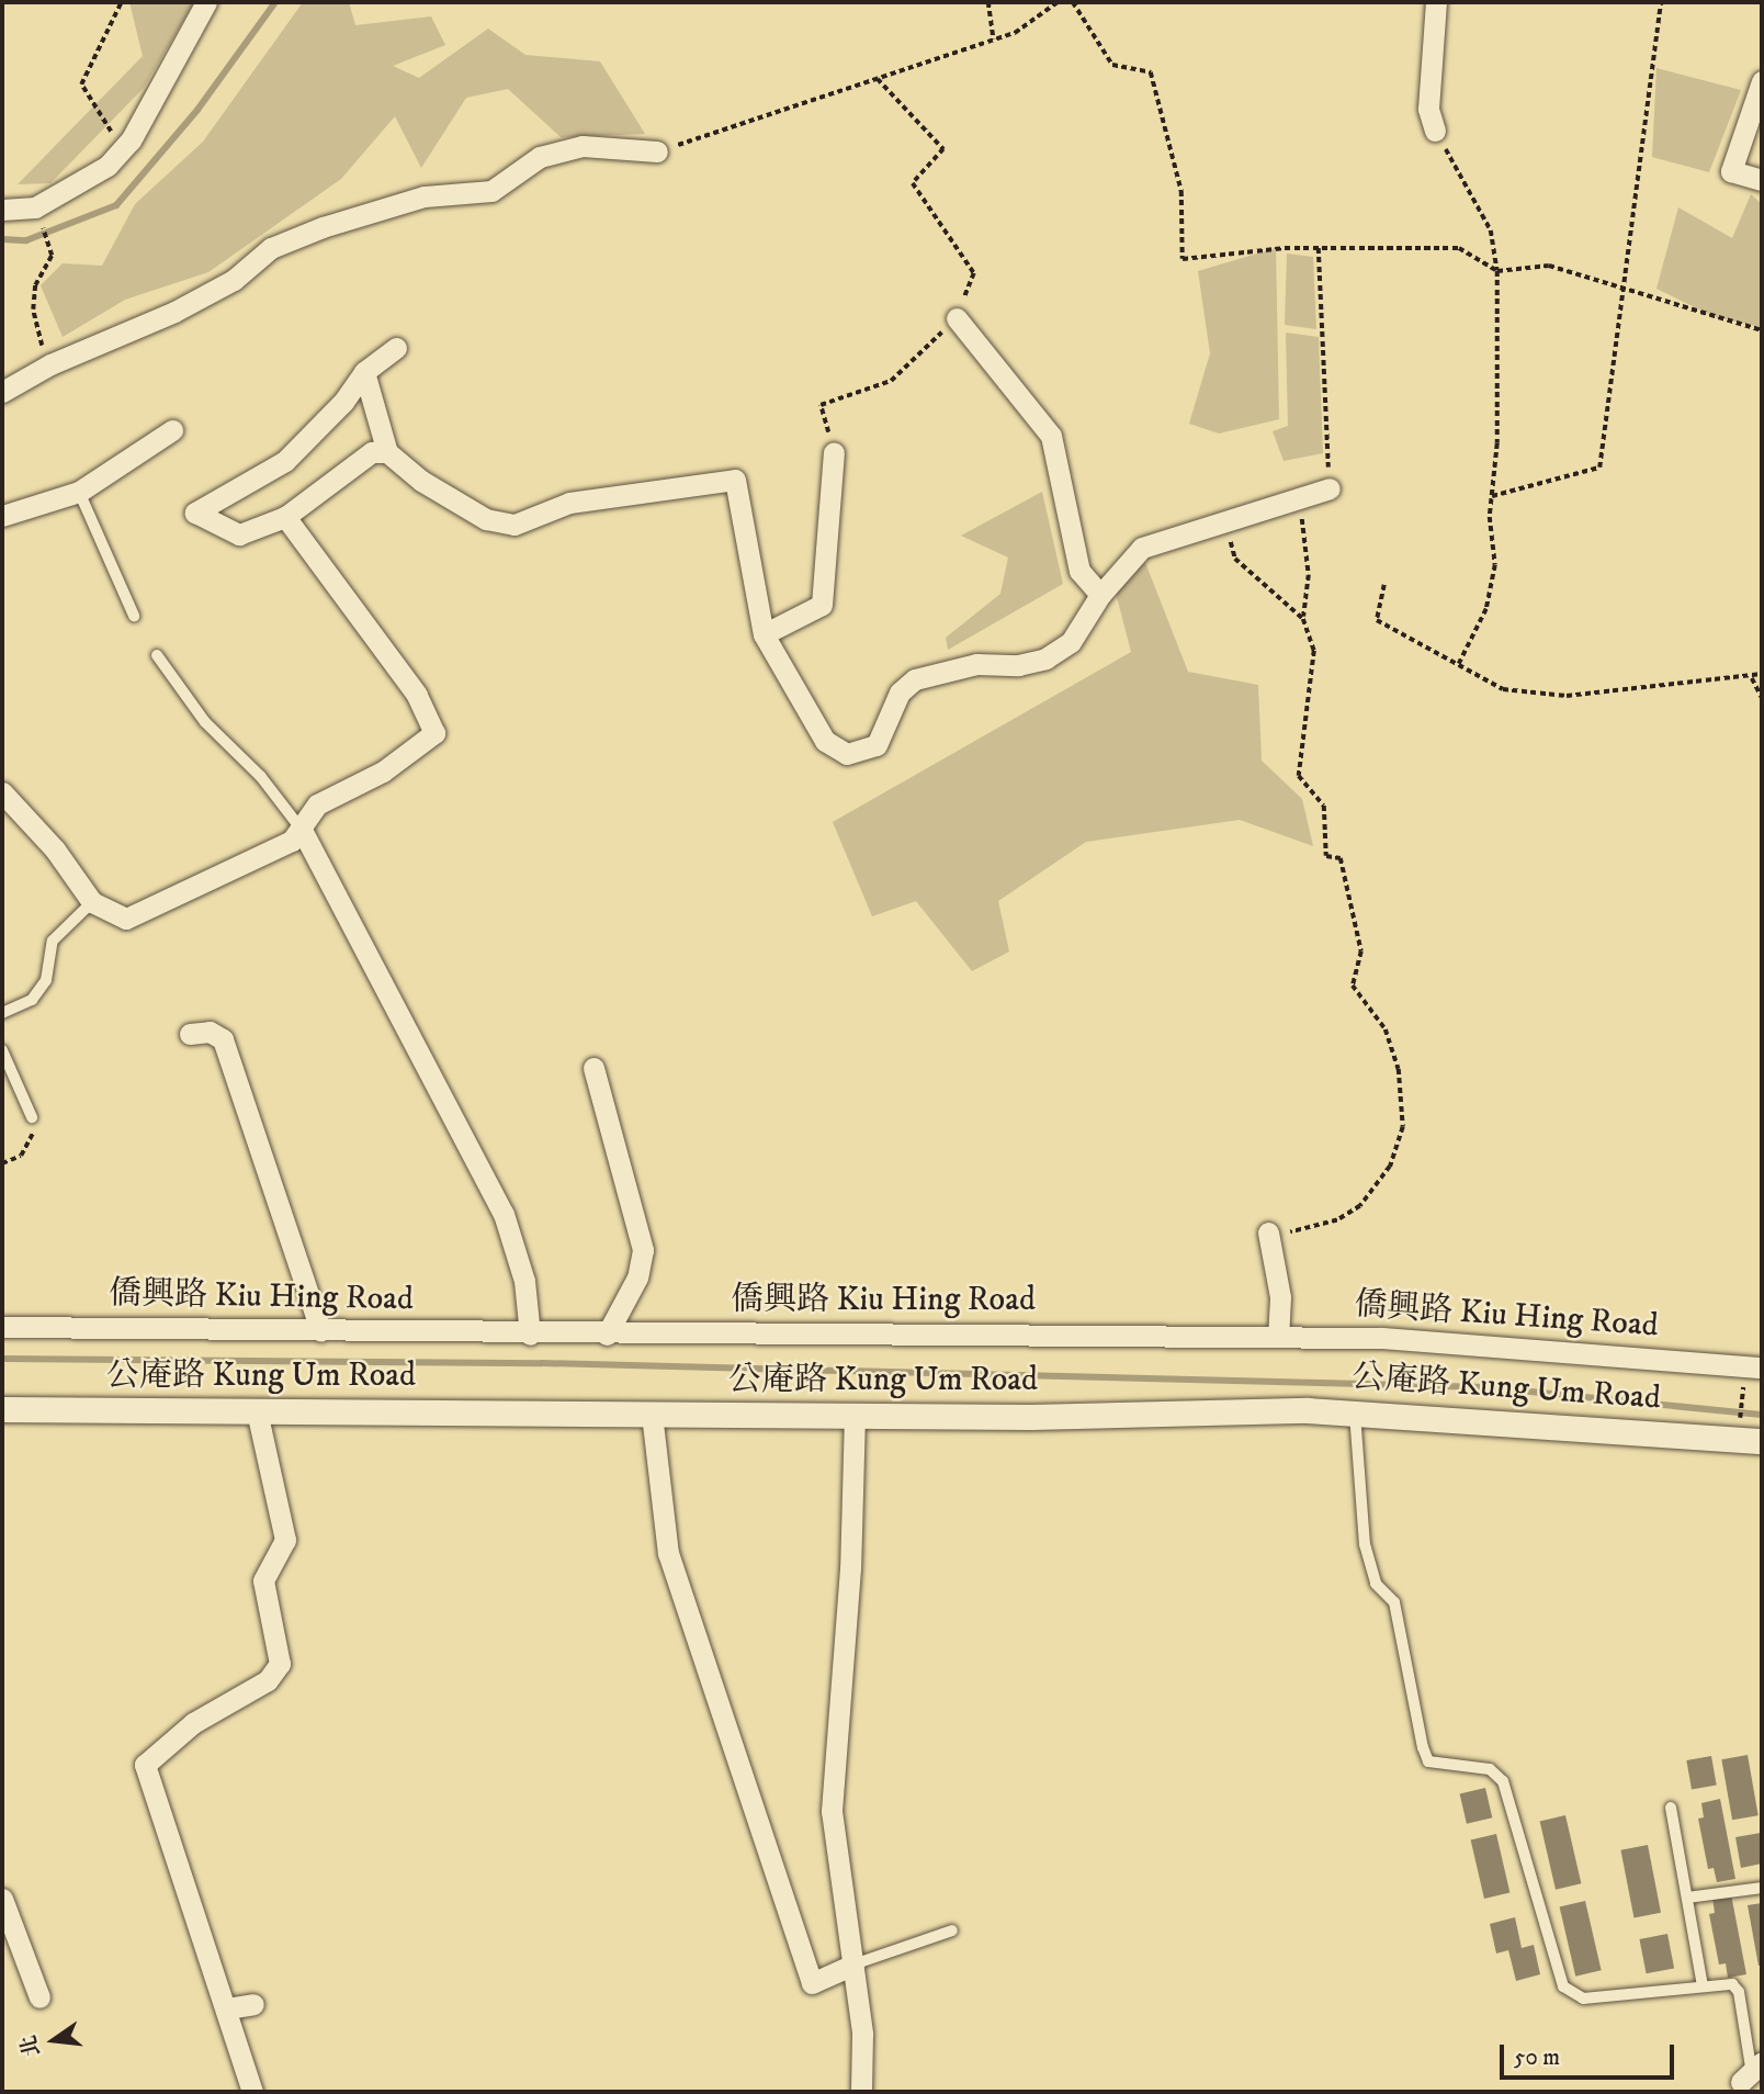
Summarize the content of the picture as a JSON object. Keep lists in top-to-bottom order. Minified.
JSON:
{"streets":{"street":["僑興路 Kiu Hing Road","公庵路 Kung Um Road"]},"scale_bar":"50 m","north":"left"}
